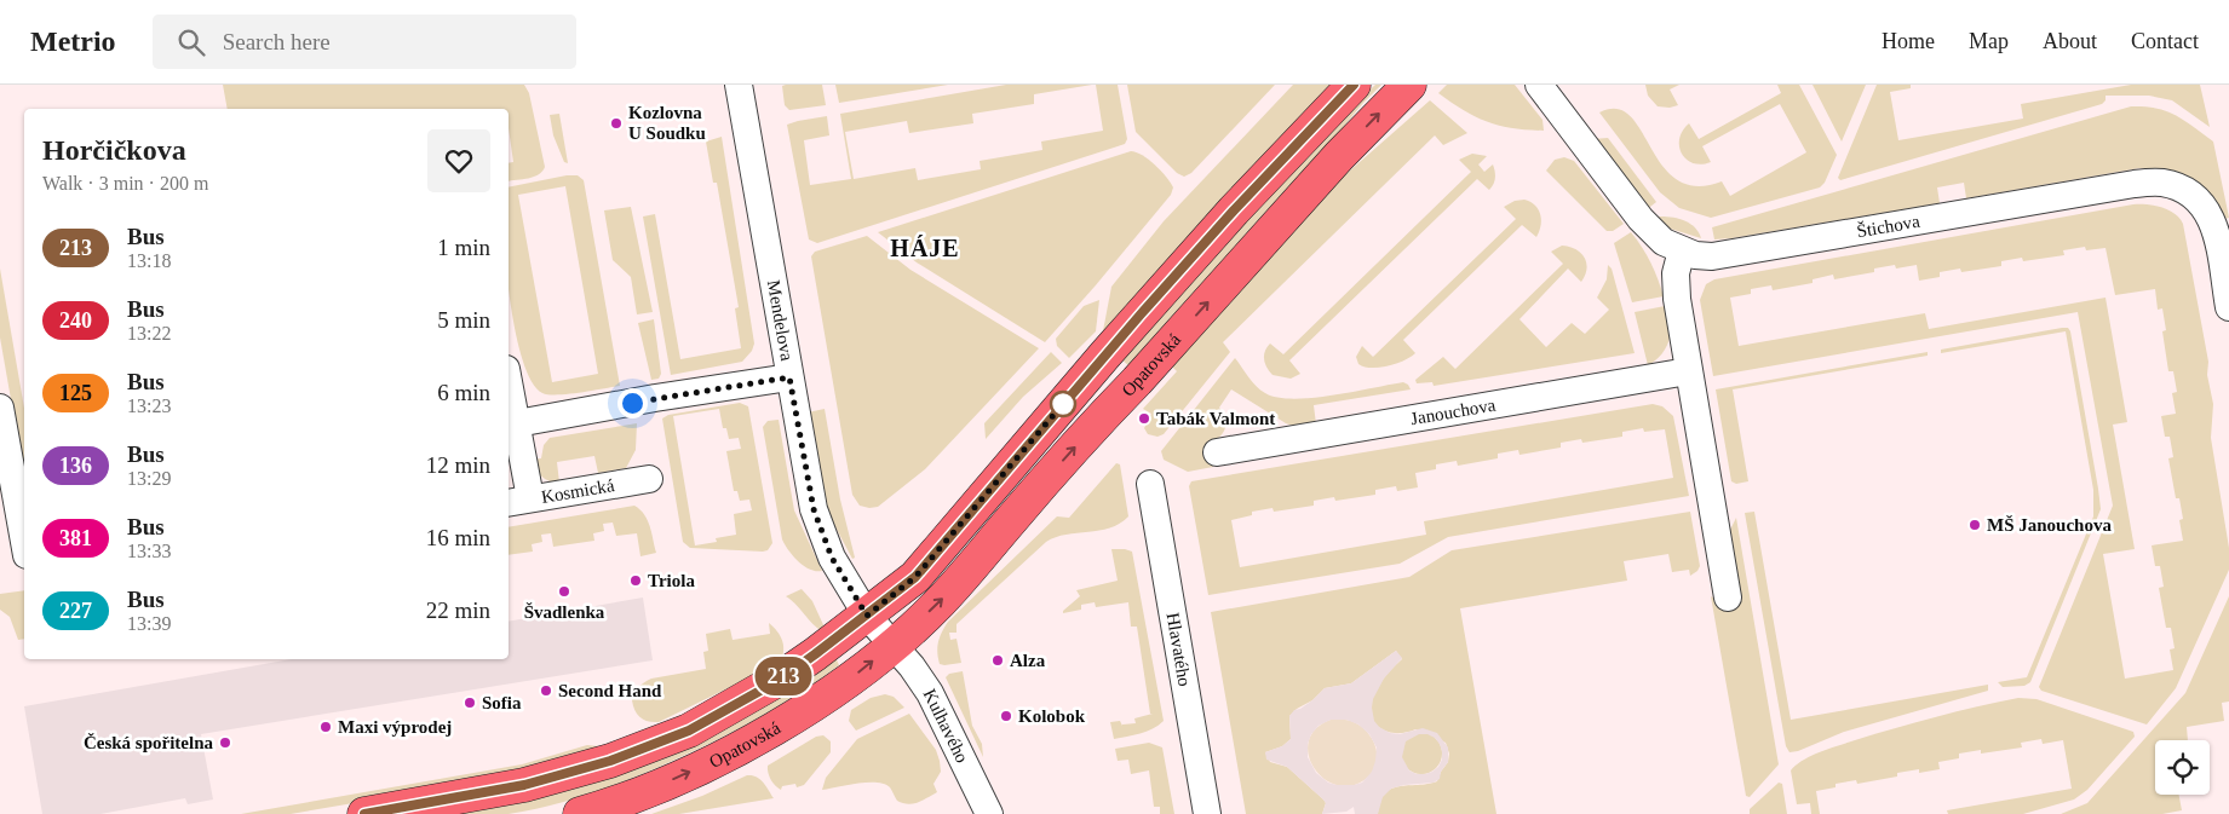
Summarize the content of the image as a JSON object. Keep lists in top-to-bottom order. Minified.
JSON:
{"streets":{"main road":["Opatovská"],"street":["Štichova","Mendelova","Janouchova","Kosmická","Hlavatého","Kulhavého"]},"crossings":[["Mendelova","Opatovská"],["Opatovská","Kulhavého"]],"districts":["HÁJE"],"places":["Kozlovna U Soudku","Tabák Valmont","MŠ Janouchova","Triola","Švadlenka","Alza","Second Hand","Sofia","Kolobok","Maxi výprodej","Česká spořitelna"],"lines":["bus line 213"],"page":{"header":"Metrio","search":"Search here","nav":["Home","Map","About","Contact"],"on_map":"213","heading":["Horčičkova","Walk · 3 min · 200 m"],"list":[{"mark":"213","name":"Bus","note":"13:18","value":"1 min"},{"mark":"240","name":"Bus","note":"13:22","value":"5 min"},{"mark":"125","name":"Bus","note":"13:23","value":"6 min"},{"mark":"136","name":"Bus","note":"13:29","value":"12 min"},{"mark":"381","name":"Bus","note":"13:33","value":"16 min"},{"mark":"227","name":"Bus","note":"13:39","value":"22 min"}]}}
